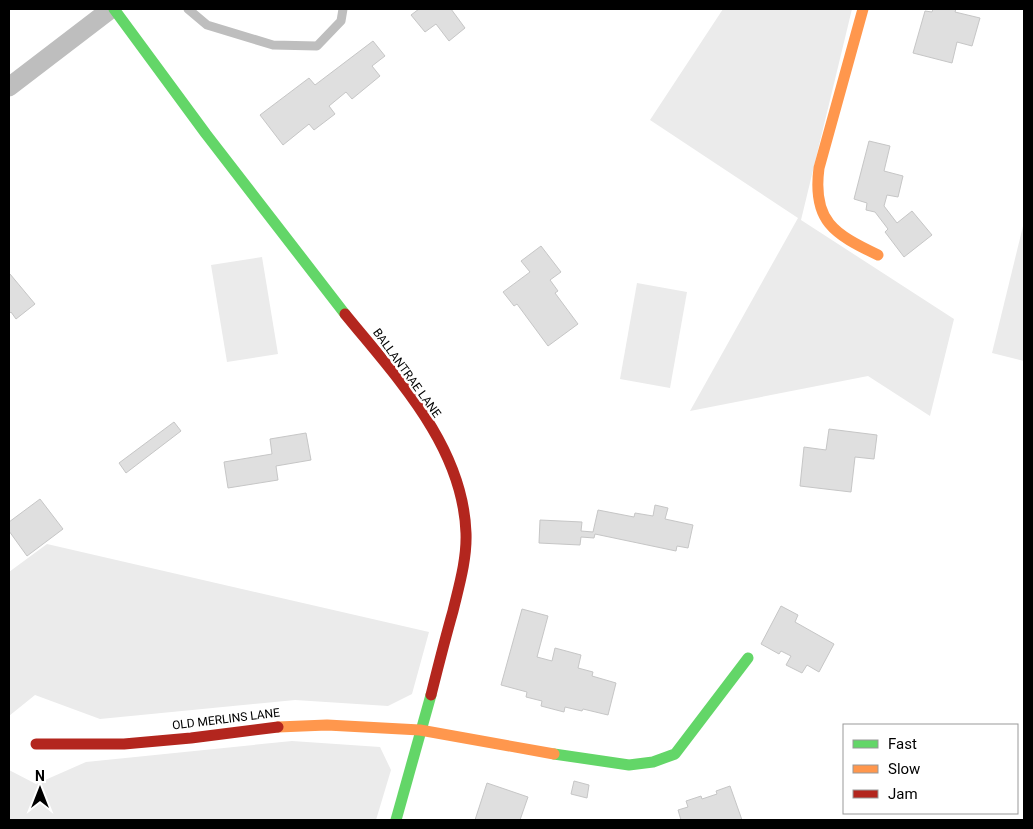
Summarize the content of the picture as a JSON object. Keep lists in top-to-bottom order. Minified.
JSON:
{"streets":{"street":["BALLANTRAE LANE","OLD MERLINS LANE"]},"crossings":[["BALLANTRAE LANE","OLD MERLINS LANE"]],"legend":["Fast","Slow","Jam"],"north":"top"}
